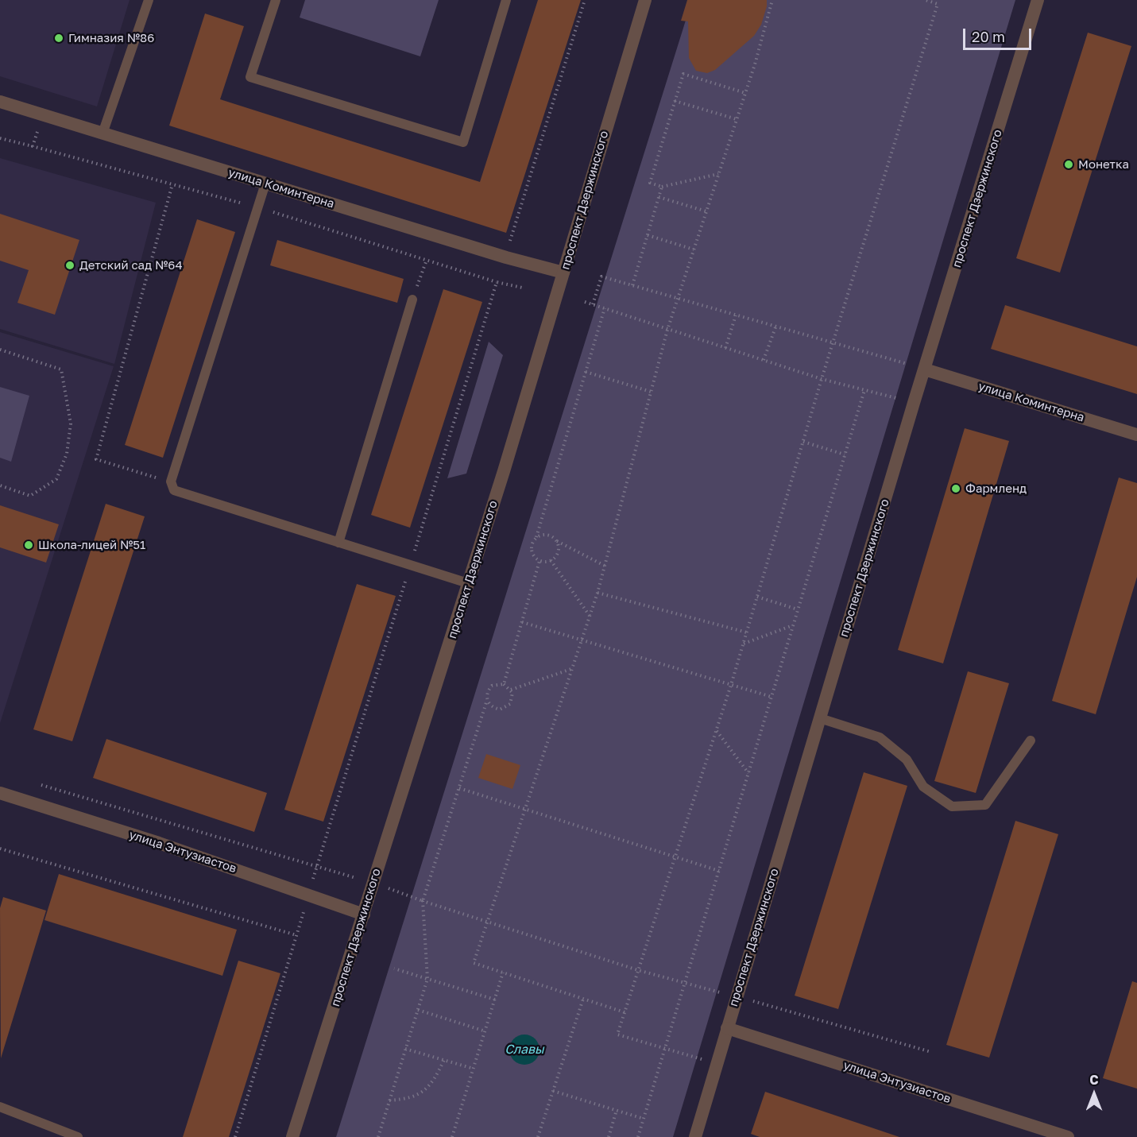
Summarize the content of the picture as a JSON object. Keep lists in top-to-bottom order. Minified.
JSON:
{"streets":{"street":["улица Коминтерна","проспект Дзержинского","улица Энтузиастов"]},"crossings":[["улица Коминтерна","проспект Дзержинского"],["проспект Дзержинского","улица Энтузиастов"]],"water":["Славы"],"places":["Гимназия №86","Монетка","Детский сад №64","Фармленд","Школа-лицей №51"],"scale_bar":"20 m","north":"top"}
